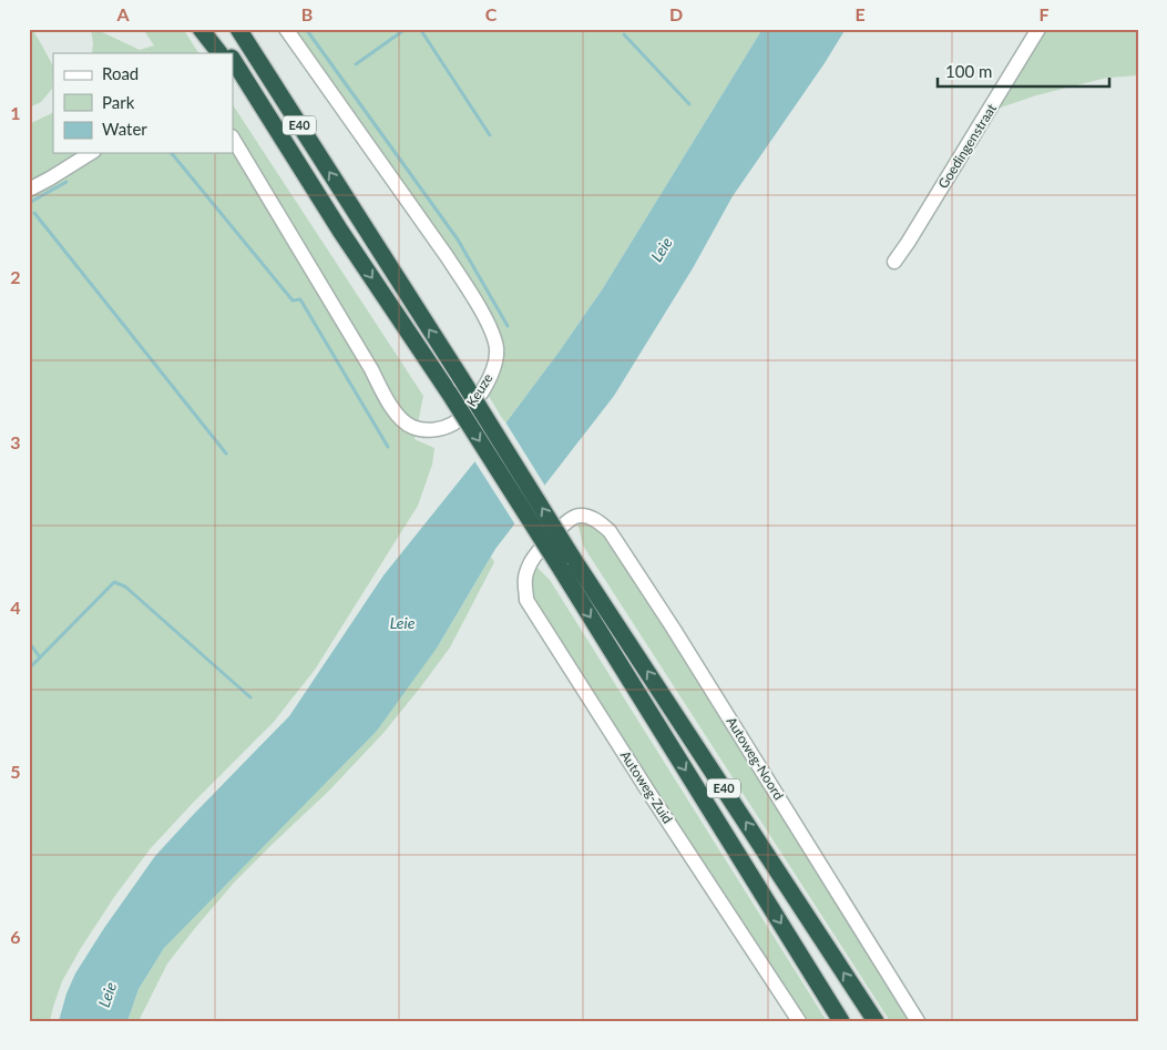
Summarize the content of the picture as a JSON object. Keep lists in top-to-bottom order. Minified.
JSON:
{"streets":{"highway":["E40"],"street":["Goedingenstraat","Keuze","Autoweg-Noord","Autoweg-Zuid"]},"crossings":[["Autoweg-Noord","Autoweg-Zuid"]],"water":["Leie"],"legend":["Road","Park","Water"],"scale_bar":"100 m","grid":{"columns":["A","B","C","D","E","F"],"rows":["1","2","3","4","5","6"]}}
